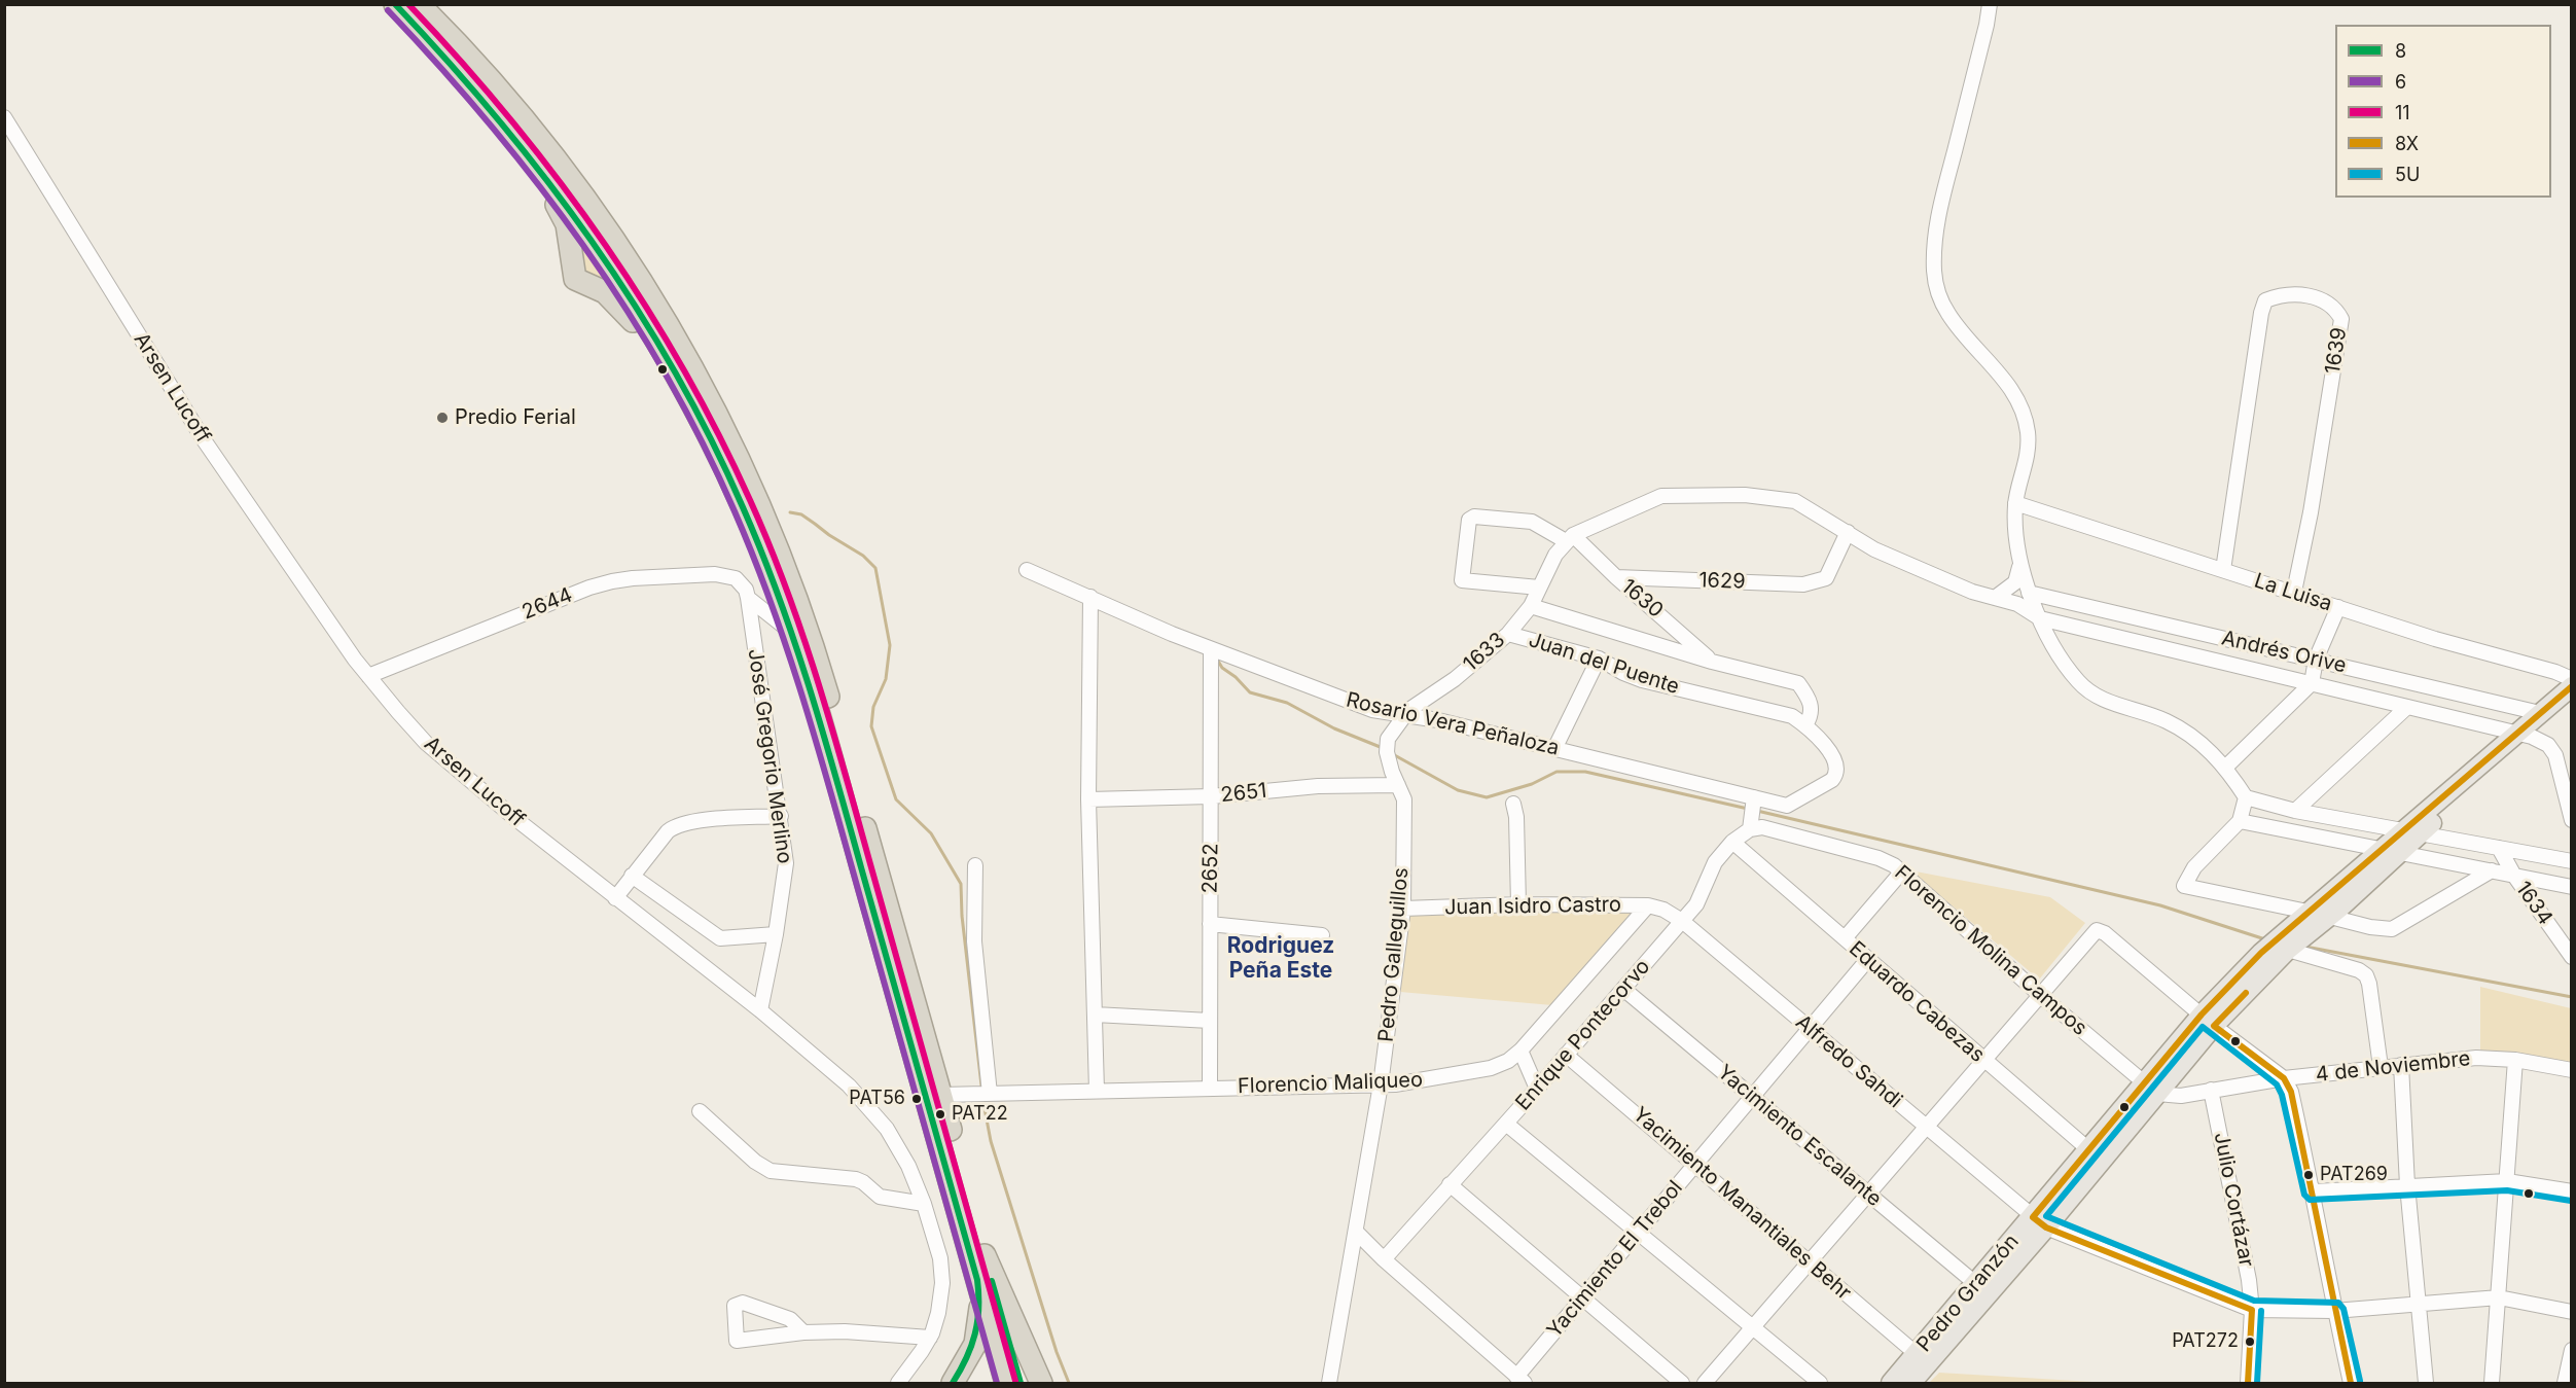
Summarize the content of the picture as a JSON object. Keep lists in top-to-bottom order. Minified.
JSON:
{"streets":{"main road":["Pedro Granzón"],"street":["1639","Arsen Lucoff","1629","La Luisa","1630","2644","1633","Andrés Orive","Juan del Puente","Rosario Vera Peñaloza","José Gregorio Merlino","2651","2652","1634","Juan Isidro Castro","Florencio Molina Campos","Pedro Galleguillos","Eduardo Cabezas","Enrique Pontecorvo","Alfredo Sahdi","4 de Noviembre","Florencio Maliqueo","Yacimiento Escalante","Julio Cortázar","Yacimiento Manantiales Behr","Yacimiento El Trebol"]},"crossings":[["1639","La Luisa"],["Arsen Lucoff","2644"],["Arsen Lucoff","José Gregorio Merlino"],["1629","1630"],["1629","Andrés Orive"],["1630","1633"],["1630","Andrés Orive"],["1630","Juan del Puente"],["2644","José Gregorio Merlino"],["1633","Andrés Orive"],["1633","Juan del Puente"],["1633","Rosario Vera Peñaloza"],["1633","Pedro Galleguillos"],["Andrés Orive","Pedro Granzón"],["Juan del Puente","Rosario Vera Peñaloza"],["Rosario Vera Peñaloza","2652"],["Rosario Vera Peñaloza","Pedro Galleguillos"],["2651","2652"],["2651","Pedro Galleguillos"],["2652","Florencio Maliqueo"],["Juan Isidro Castro","Pedro Galleguillos"],["Juan Isidro Castro","Alfredo Sahdi"],["Juan Isidro Castro","Florencio Maliqueo"],["Florencio Molina Campos","Enrique Pontecorvo"],["Florencio Molina Campos","4 de Noviembre"],["Florencio Molina Campos","Pedro Granzón"],["Pedro Galleguillos","Florencio Maliqueo"],["Eduardo Cabezas","Enrique Pontecorvo"],["Eduardo Cabezas","Yacimiento El Trebol"],["Eduardo Cabezas","Pedro Granzón"],["Enrique Pontecorvo","Alfredo Sahdi"],["Enrique Pontecorvo","Yacimiento Escalante"],["Enrique Pontecorvo","Yacimiento Manantiales Behr"],["Alfredo Sahdi","Julio Cortázar"],["Alfredo Sahdi","Yacimiento El Trebol"],["Alfredo Sahdi","Pedro Granzón"],["4 de Noviembre","Julio Cortázar"],["4 de Noviembre","Pedro Granzón"],["Yacimiento Escalante","Yacimiento El Trebol"],["Yacimiento Escalante","Pedro Granzón"],["Yacimiento Manantiales Behr","Yacimiento El Trebol"],["Yacimiento Manantiales Behr","Pedro Granzón"]],"districts":["Rodriguez Peña Este"],"places":["Predio Ferial","PAT56","PAT22","PAT269","PAT272"],"lines":["transit line 8","transit line 11","transit line 6","transit line 8X","transit line 5U"],"legend":["8","6","11","8X","5U"]}
